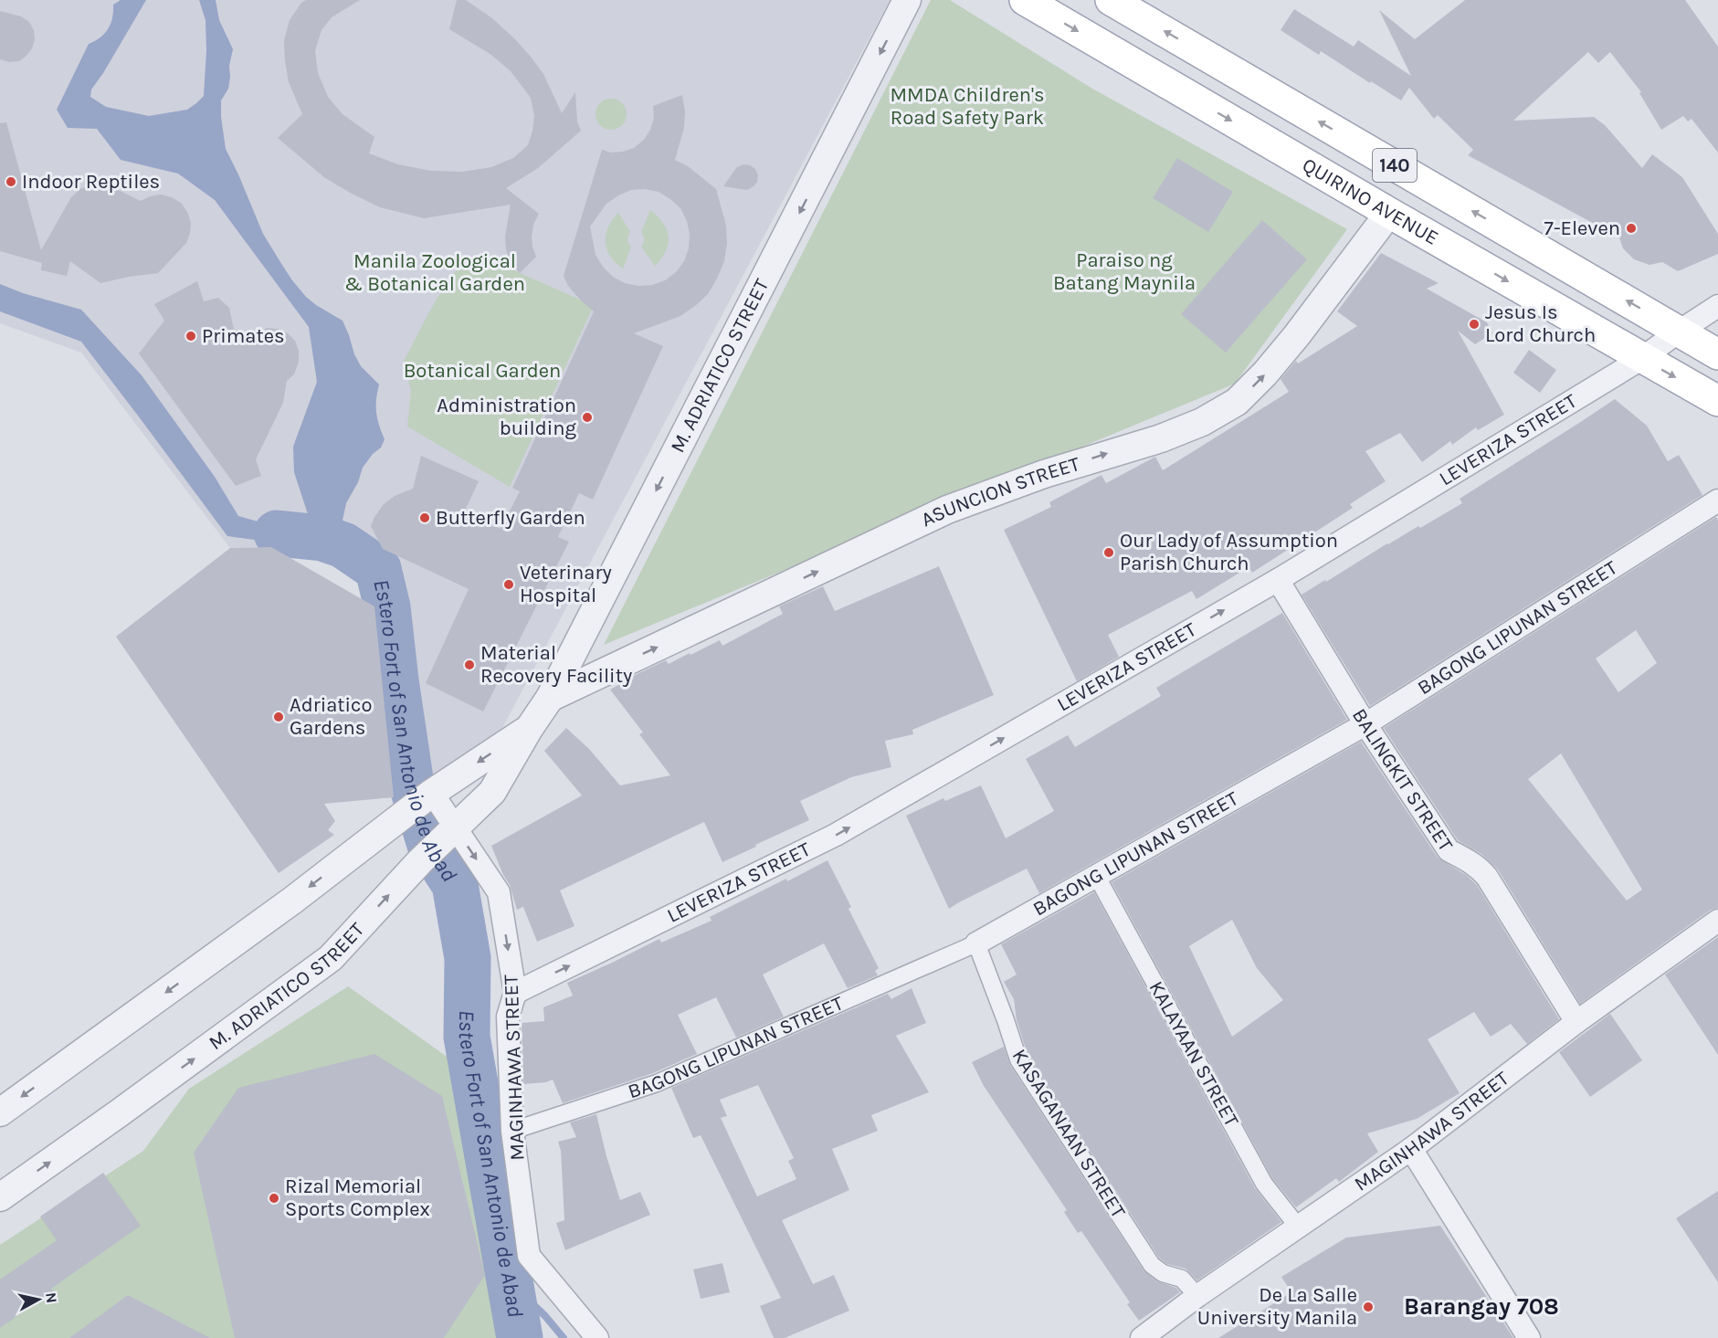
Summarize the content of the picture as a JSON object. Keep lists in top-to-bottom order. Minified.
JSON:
{"streets":{"main road":["140","QUIRINO AVENUE"],"street":["M. ADRIATICO STREET","LEVERIZA STREET","ASUNCION STREET","BAGONG LIPUNAN STREET","BALINGKIT STREET","KALAYAAN STREET","MAGINHAWA STREET","KASAGANAAN STREET"]},"crossings":[["140","LEVERIZA STREET"],["QUIRINO AVENUE","LEVERIZA STREET"],["QUIRINO AVENUE","ASUNCION STREET"],["M. ADRIATICO STREET","ASUNCION STREET"],["M. ADRIATICO STREET","MAGINHAWA STREET"],["LEVERIZA STREET","BALINGKIT STREET"],["LEVERIZA STREET","MAGINHAWA STREET"],["BAGONG LIPUNAN STREET","BALINGKIT STREET"],["BAGONG LIPUNAN STREET","KALAYAAN STREET"],["BAGONG LIPUNAN STREET","MAGINHAWA STREET"],["BAGONG LIPUNAN STREET","KASAGANAAN STREET"],["BALINGKIT STREET","MAGINHAWA STREET"],["KALAYAAN STREET","MAGINHAWA STREET"],["MAGINHAWA STREET","KASAGANAAN STREET"]],"one_way":["LEVERIZA STREET","ASUNCION STREET"],"districts":["Barangay 708"],"water":["Estero Fort of San Antonio de Abad"],"parks":["MMDA Children's Road Safety Park","Paraiso ng Batang Maynila","Manila Zoological & Botanical Garden","Botanical Garden"],"places":["Indoor Reptiles","7-Eleven","Jesus Is Lord Church","Primates","Administration building","Butterfly Garden","Our Lady of Assumption Parish Church","Veterinary Hospital","Material Recovery Facility","Adriatico Gardens","Rizal Memorial Sports Complex","De La Salle University Manila"],"north":"right"}
